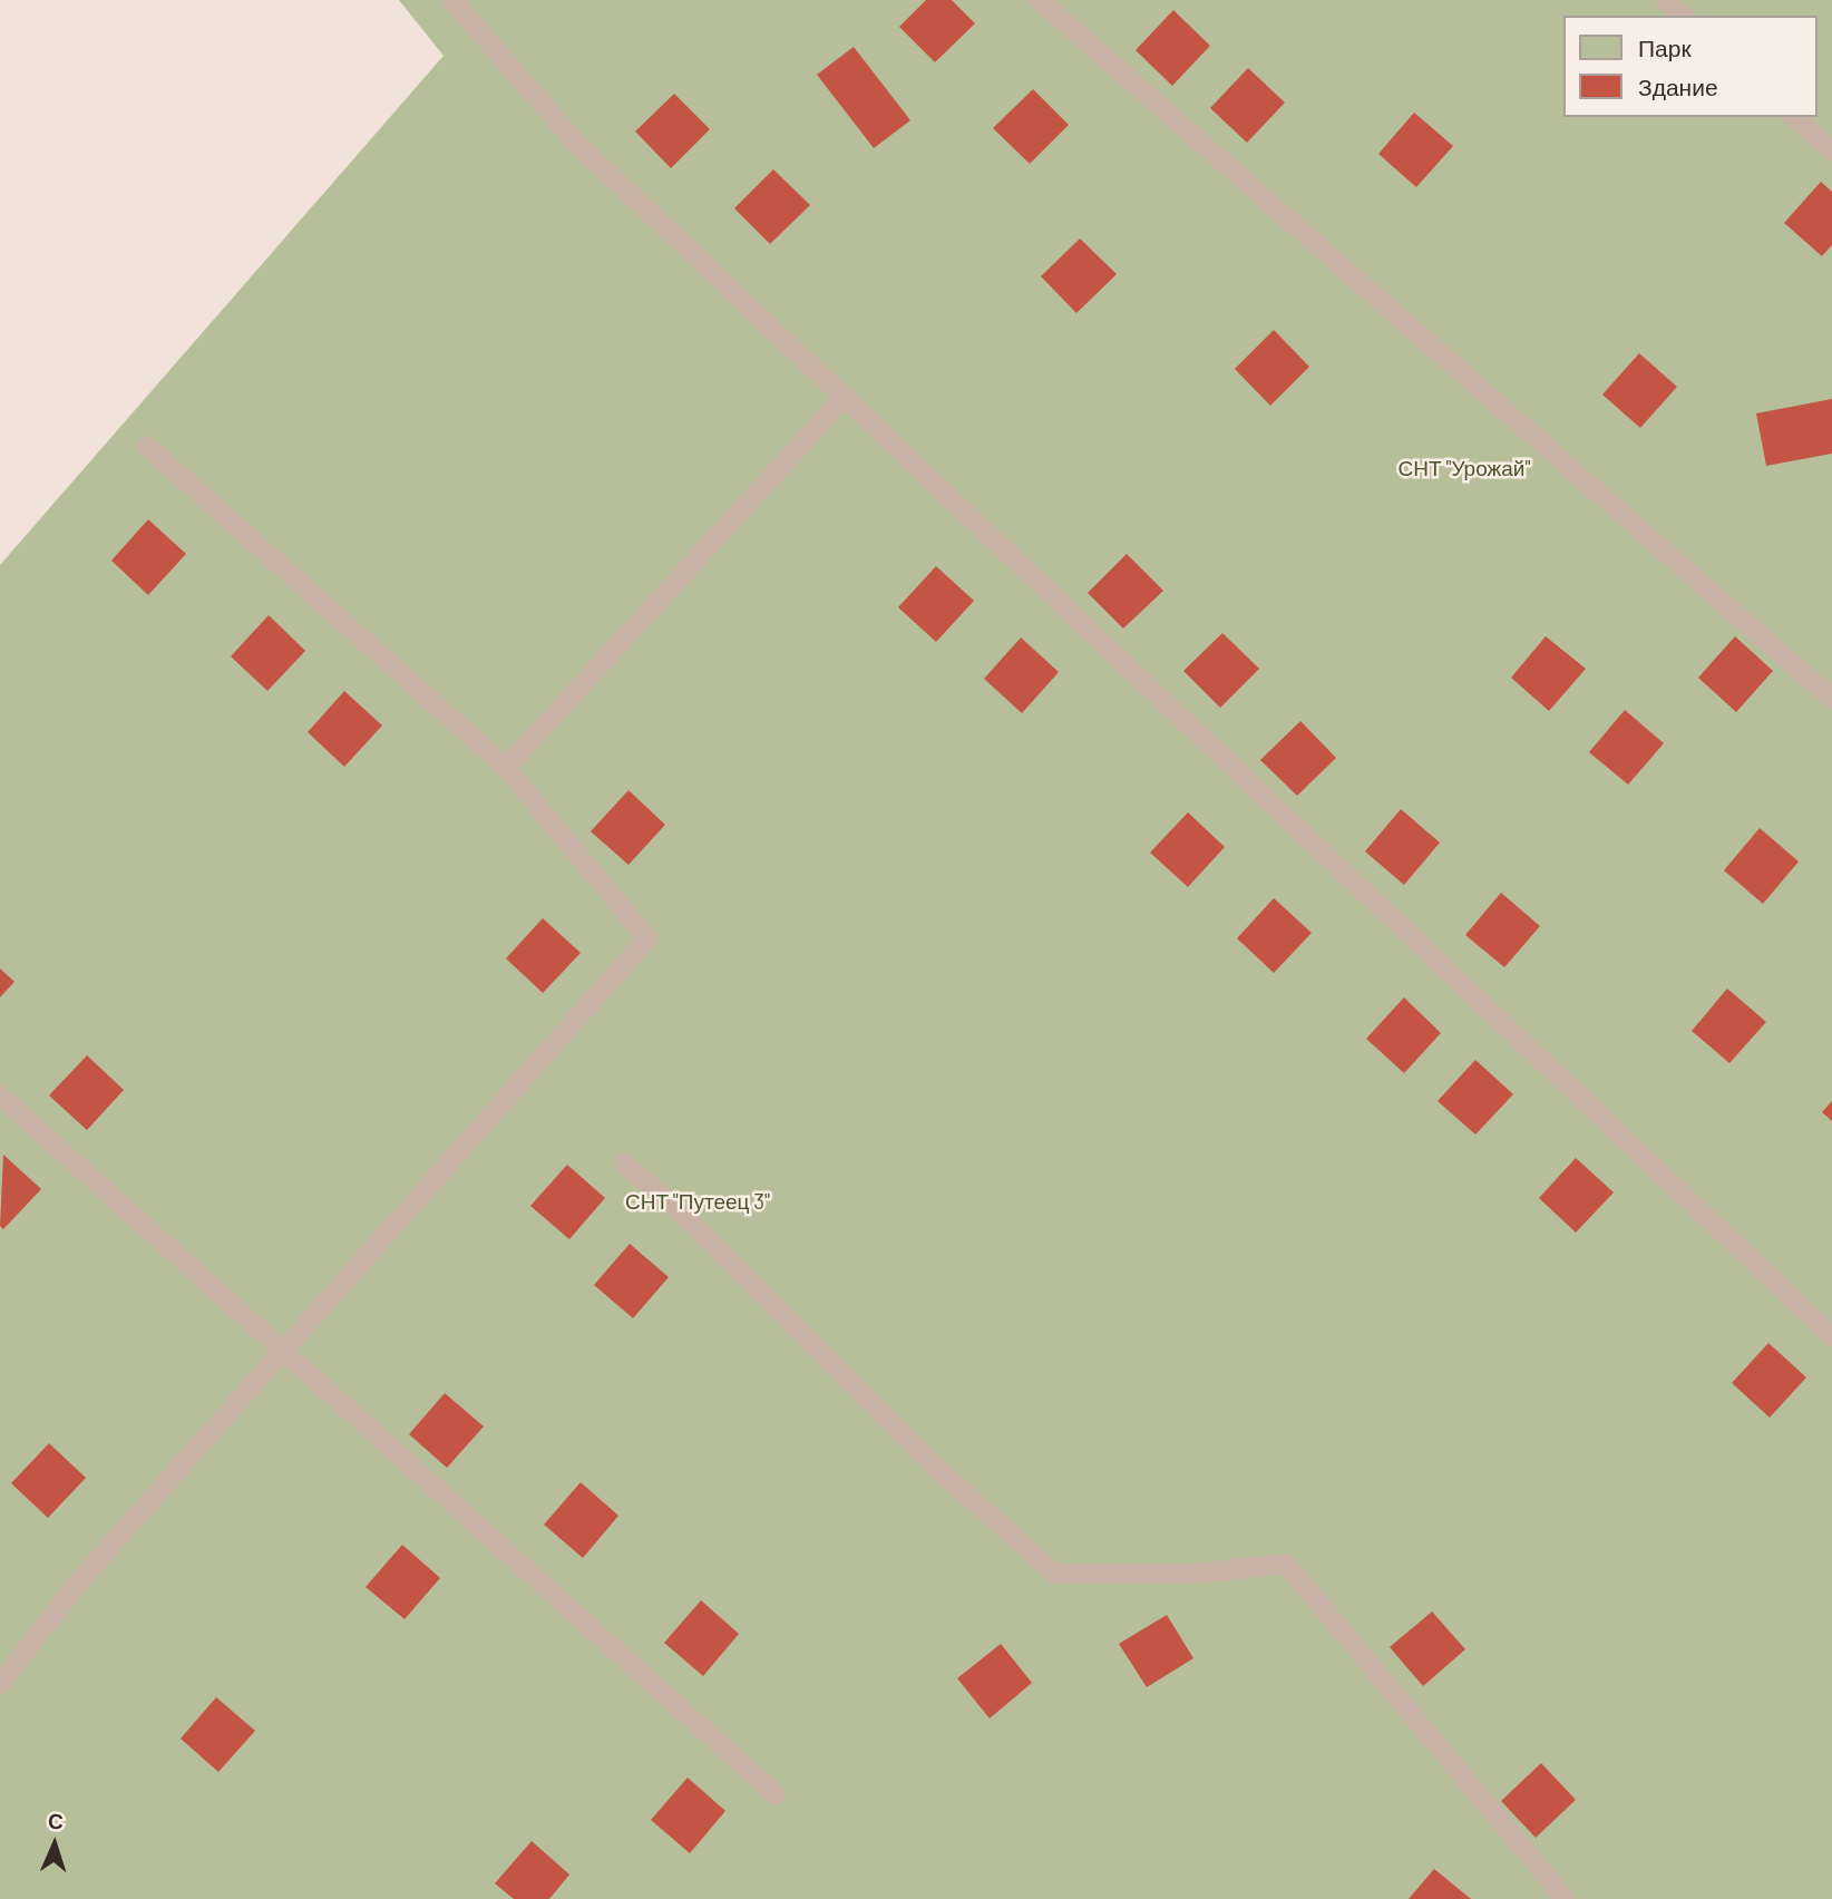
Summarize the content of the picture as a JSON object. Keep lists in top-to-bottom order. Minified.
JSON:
{"parks":["СНТ \"Урожай\"","СНТ \"Путеец 3\""],"legend":["Парк","Здание"],"north":"top"}
